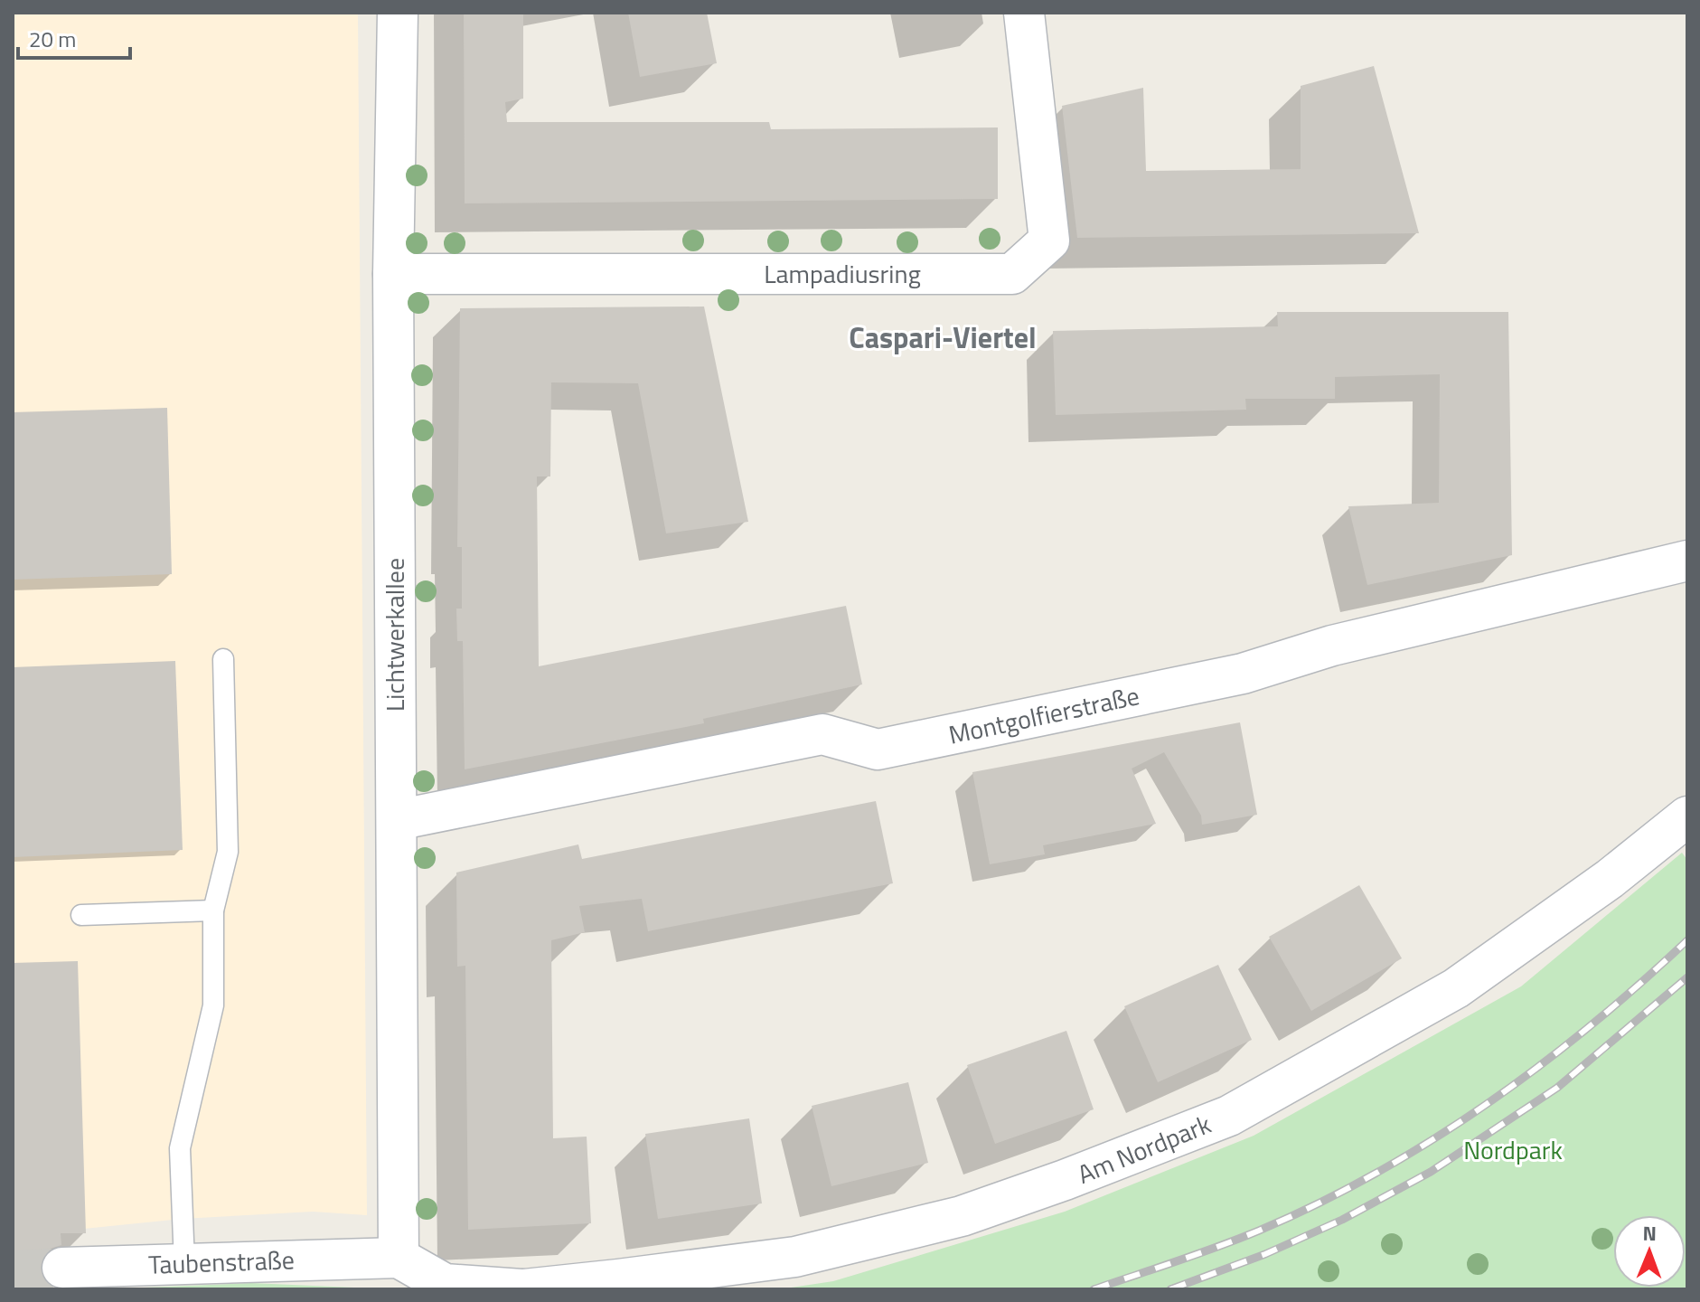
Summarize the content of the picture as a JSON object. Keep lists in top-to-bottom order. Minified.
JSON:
{"streets":{"street":["Lampadiusring","Lichtwerkallee","Montgolfierstraße","Am Nordpark","Taubenstraße"]},"crossings":[["Lampadiusring","Lichtwerkallee"],["Lichtwerkallee","Montgolfierstraße"],["Lichtwerkallee","Am Nordpark"],["Lichtwerkallee","Taubenstraße"],["Am Nordpark","Taubenstraße"]],"districts":["Caspari-Viertel"],"parks":["Nordpark"],"scale_bar":"20 m","north":"top"}
